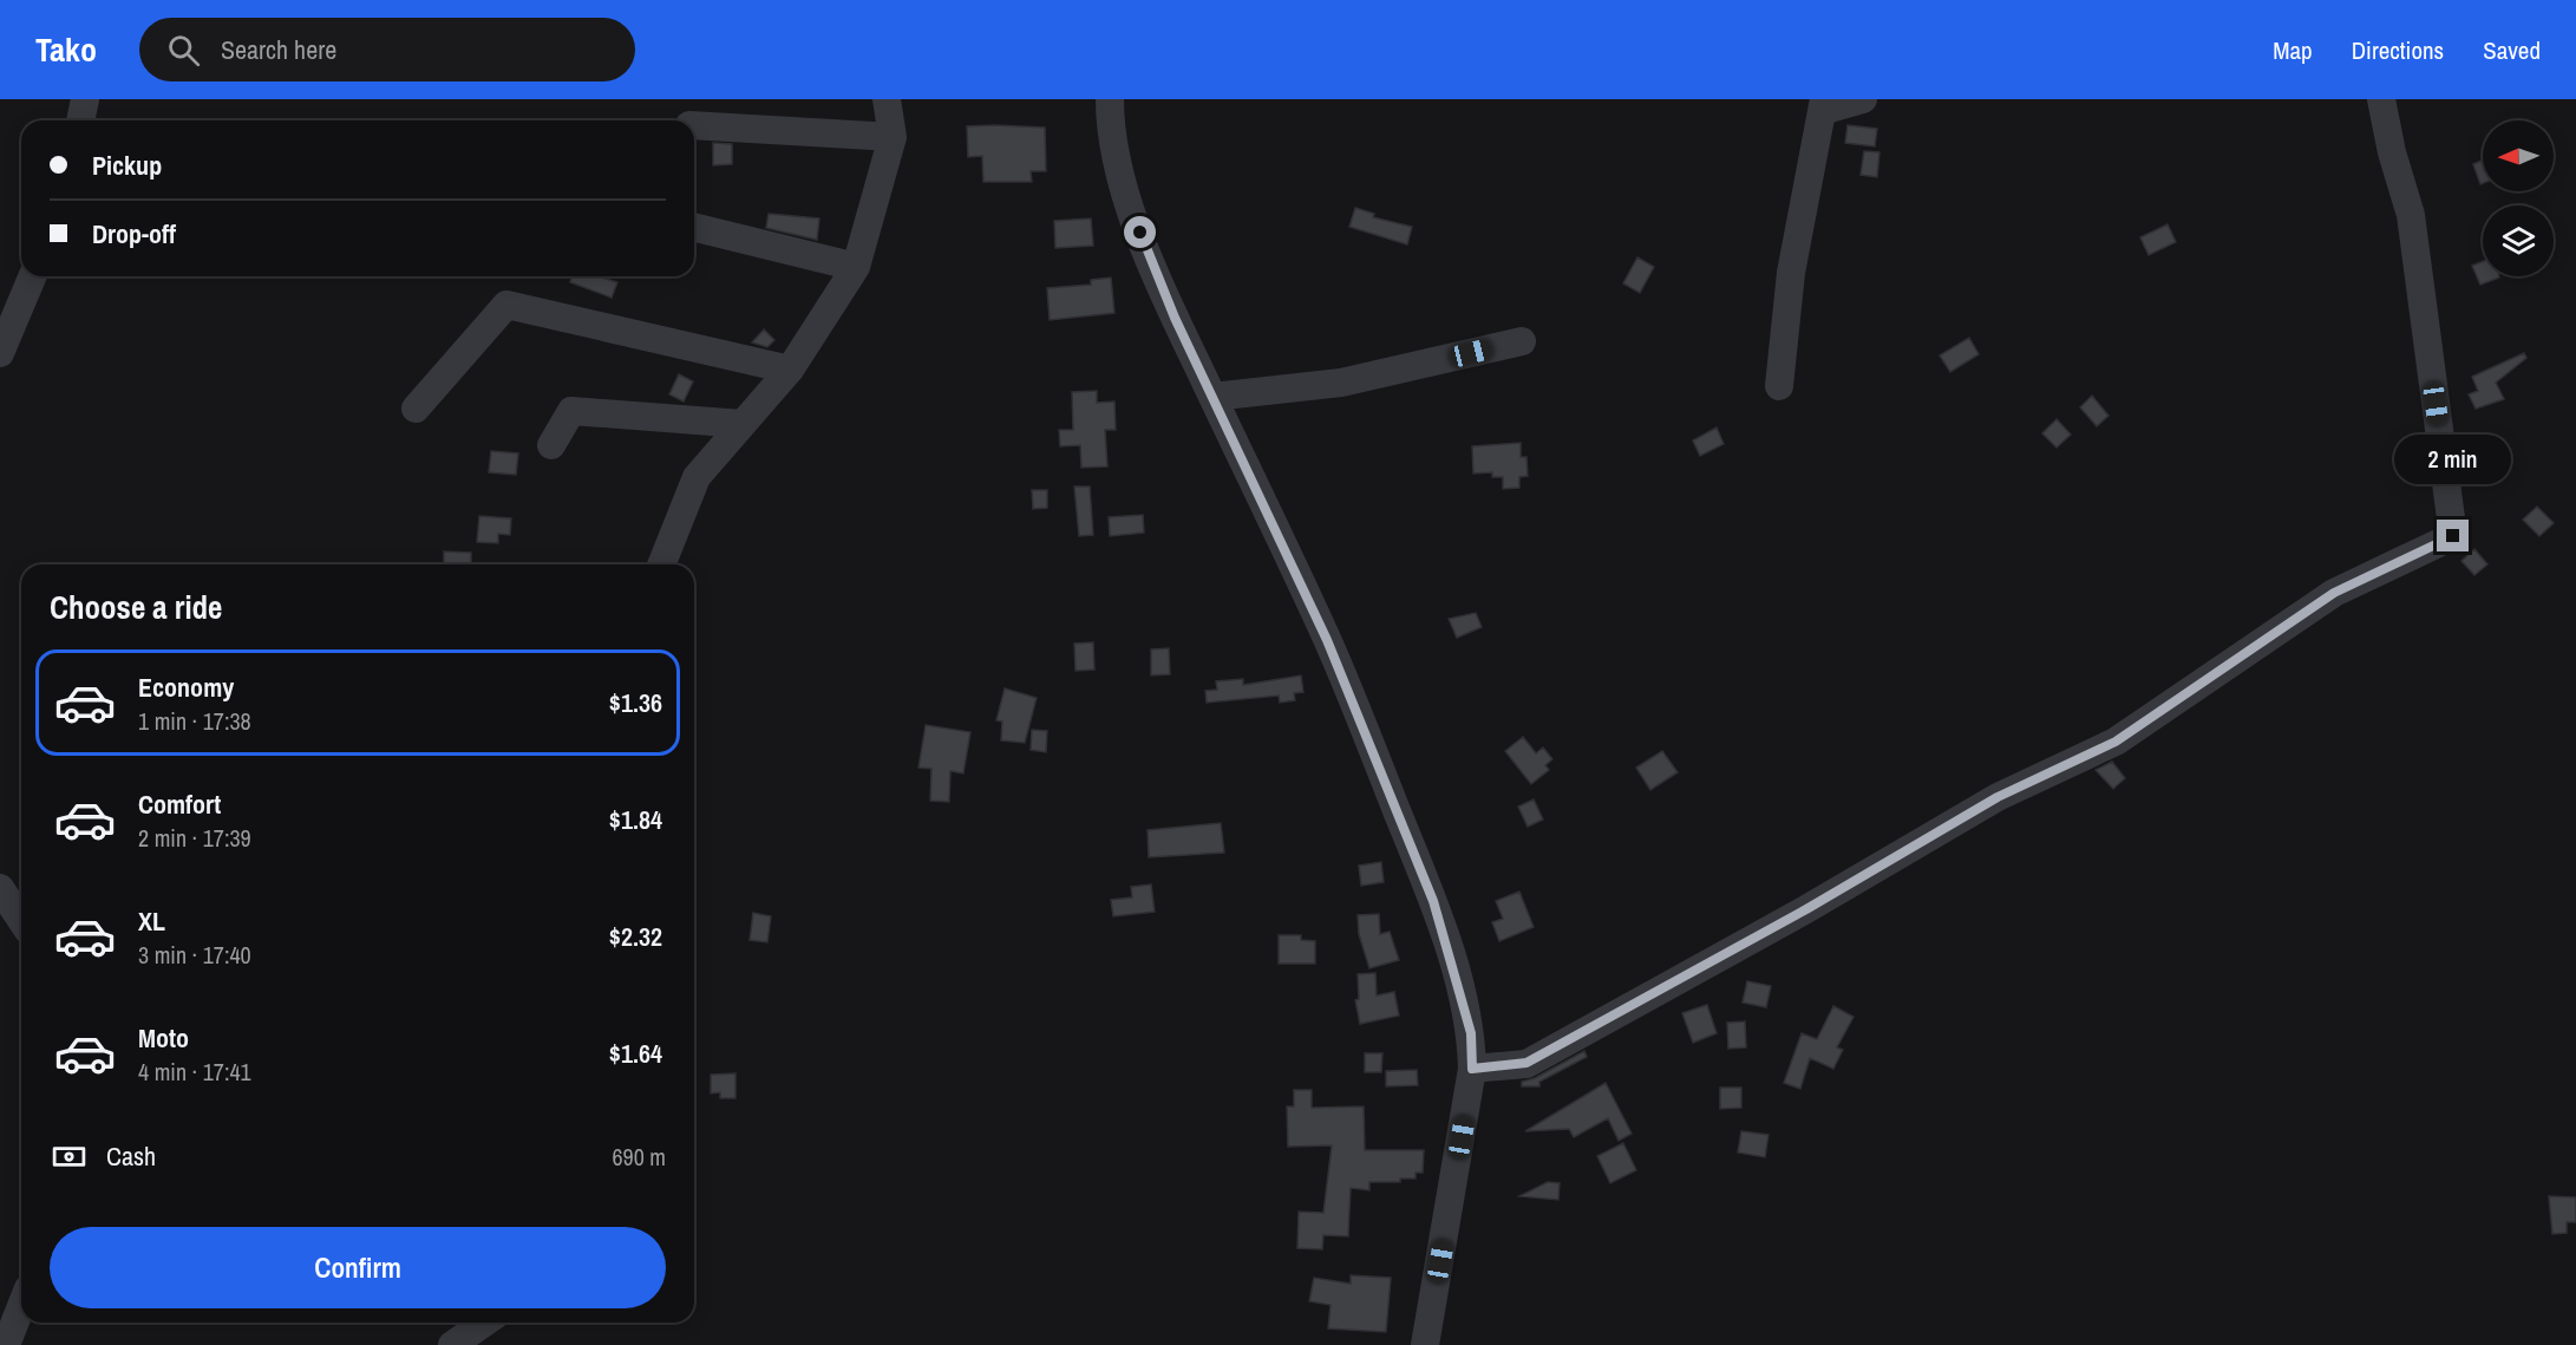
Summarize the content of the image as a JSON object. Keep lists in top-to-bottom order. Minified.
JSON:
{"north":"left","page":{"header":"Tako","search":"Search here","nav":["Map","Directions","Saved"],"banner":["Pickup","Drop-off"],"bubble":"2 min","heading":"Choose a ride","list":[{"name":"Economy","note":"1 min · 17:38","value":"$1.36"},{"name":"Comfort","note":"2 min · 17:39","value":"$1.84"},{"name":"XL","note":"3 min · 17:40","value":"$2.32"},{"name":"Moto","note":"4 min · 17:41","value":"$1.64"}],"pay":["Cash","690 m"],"buttons":"Confirm"}}
